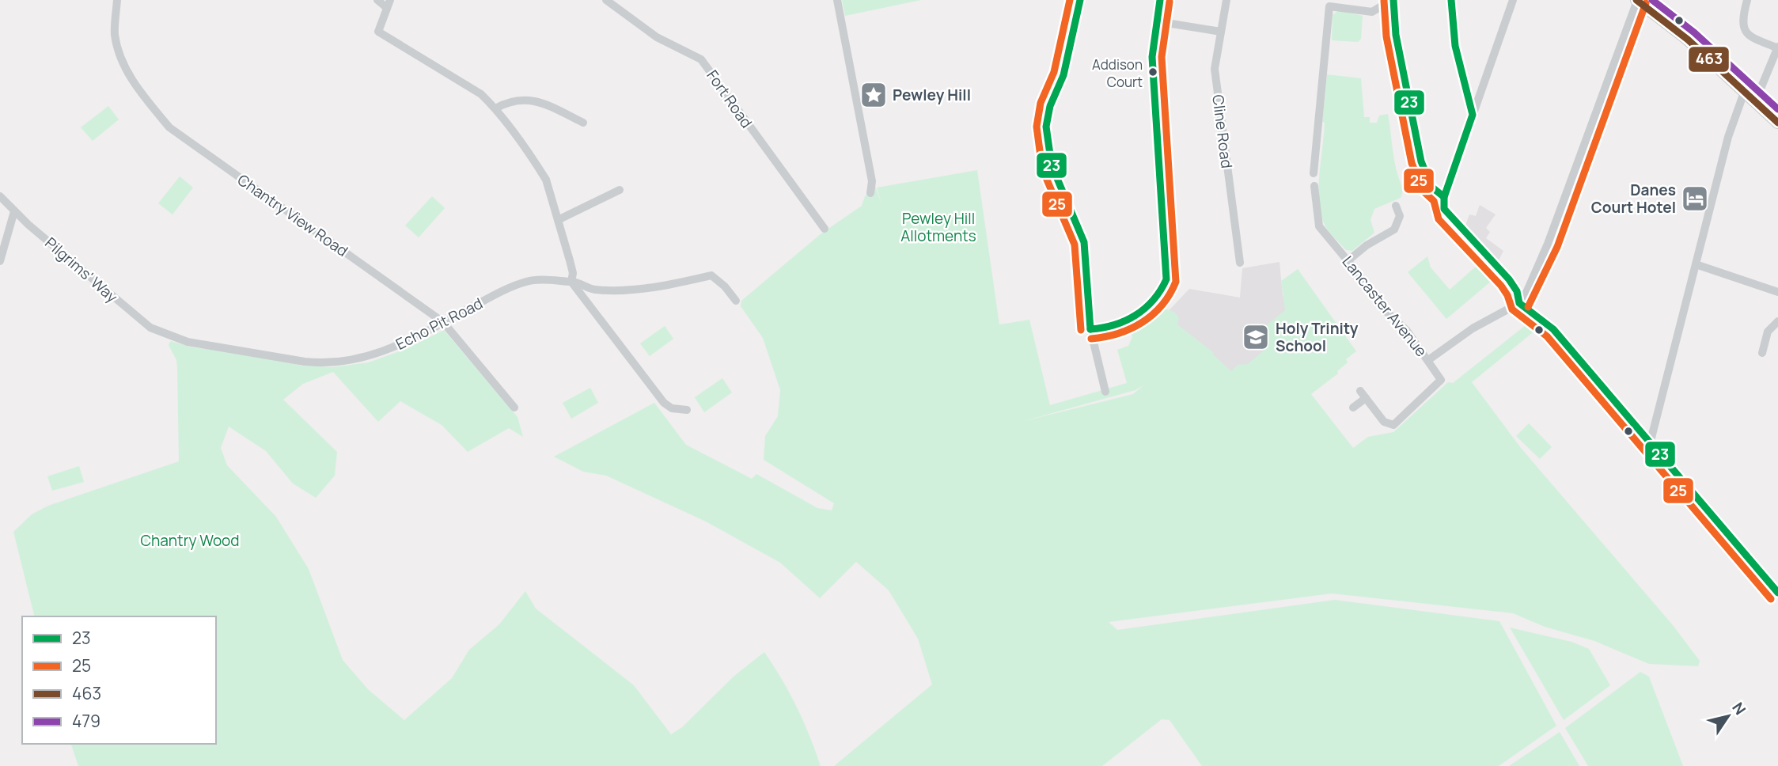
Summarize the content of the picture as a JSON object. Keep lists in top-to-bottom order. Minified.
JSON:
{"streets":{"street":["Fort Road","Cline Road","Chantry View Road","Pilgrims' Way","Lancaster Avenue","Echo Pit Road"]},"crossings":[["Chantry View Road","Echo Pit Road"],["Pilgrims' Way","Echo Pit Road"]],"parks":["Pewley Hill Allotments","Chantry Wood"],"places":{"other":["Addison Court"],"place":["Pewley Hill"],"hotel":["Danes Court Hotel"],"school or university":["Holy Trinity School"]},"lines":["transit line 23","transit line 25","transit line 463","transit line 479"],"legend":["23","25","463","479"],"north":"top right"}
